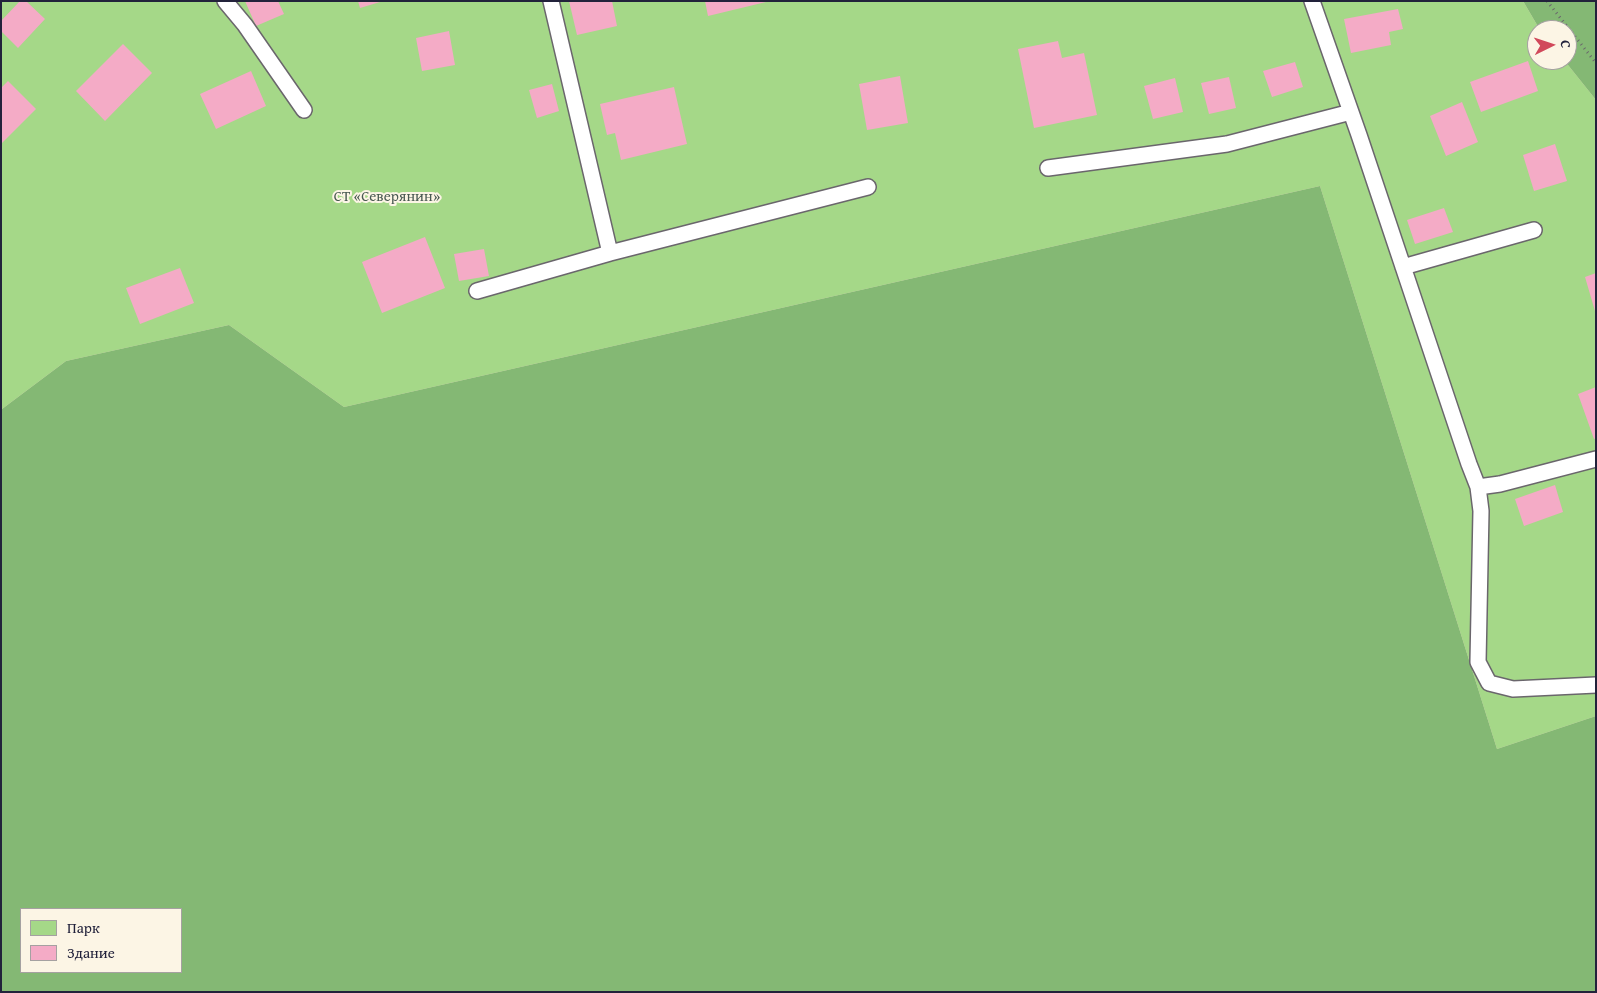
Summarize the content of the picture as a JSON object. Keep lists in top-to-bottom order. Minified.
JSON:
{"parks":["СТ «Северянин»"],"legend":["Парк","Здание"],"north":"right"}
